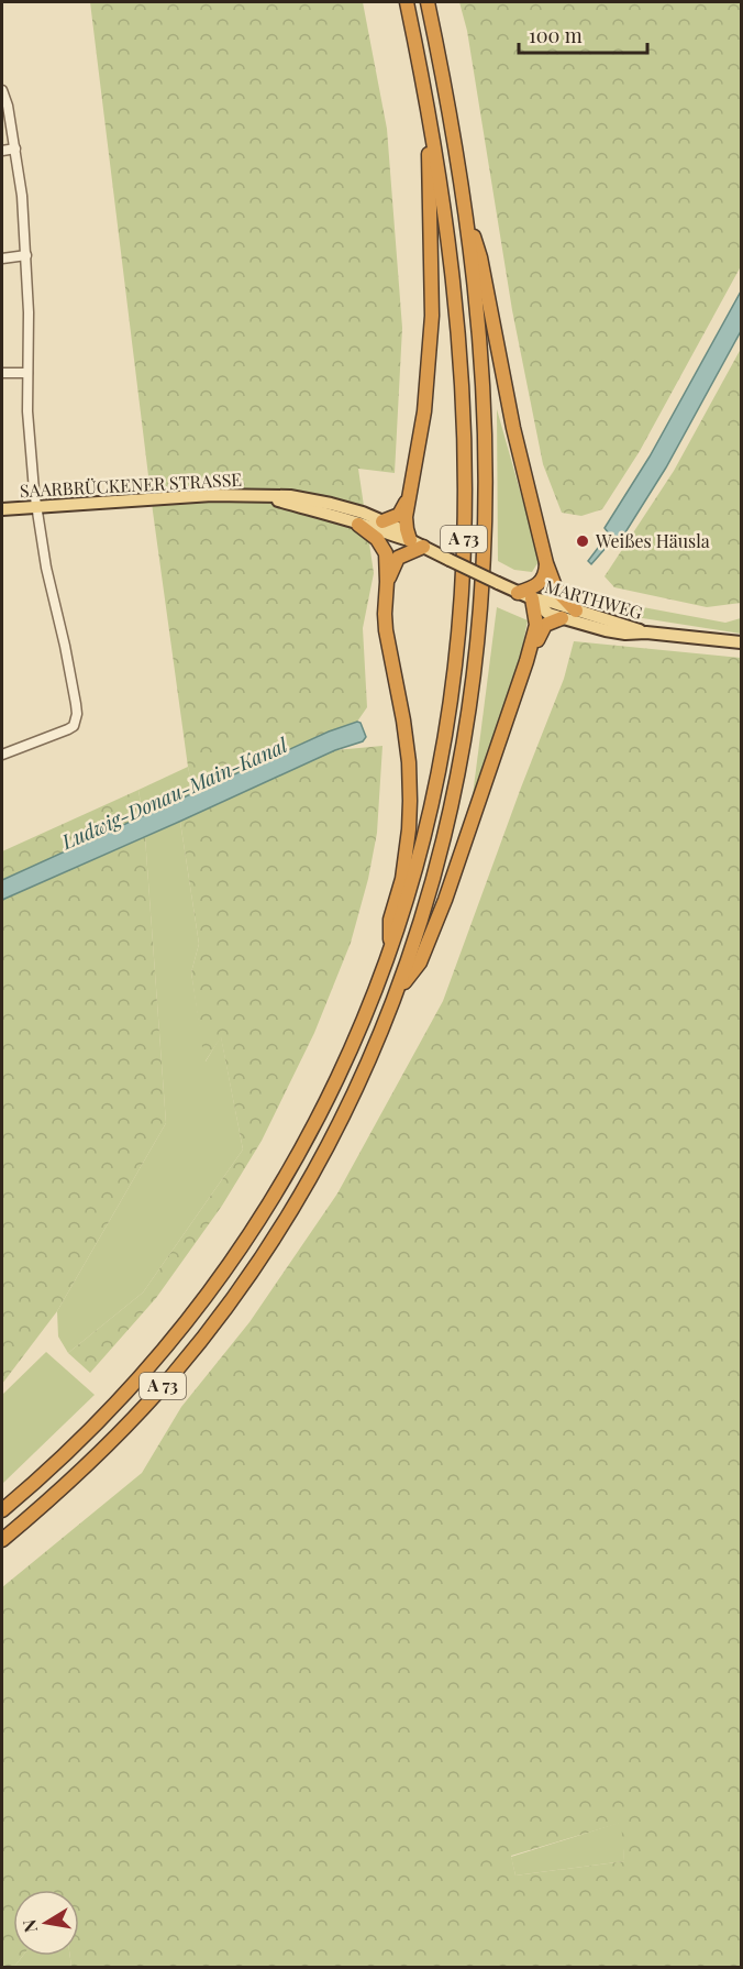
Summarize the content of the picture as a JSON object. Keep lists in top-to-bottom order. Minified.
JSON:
{"streets":{"highway":["A 73"],"main road":["SAARBRÜCKENER STRASSE","MARTHWEG"]},"crossings":[["SAARBRÜCKENER STRASSE","A 73"],["SAARBRÜCKENER STRASSE","MARTHWEG"],["A 73","MARTHWEG"]],"water":["Ludwig-Donau-Main-Kanal"],"places":["Weißes Häusla"],"scale_bar":"100 m","north":"left"}
